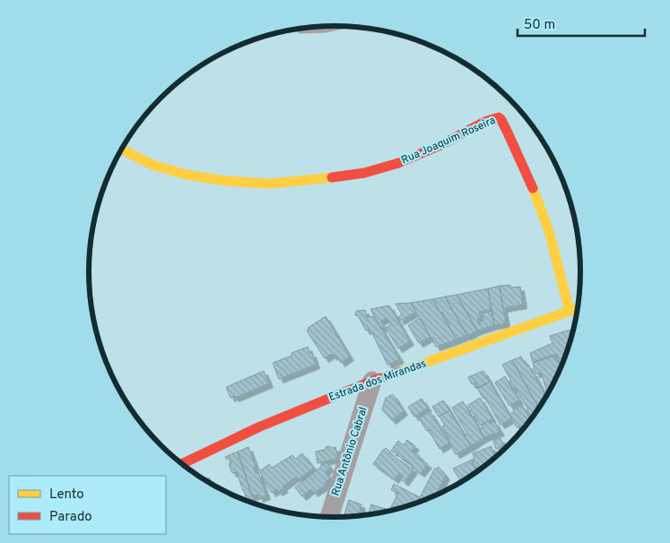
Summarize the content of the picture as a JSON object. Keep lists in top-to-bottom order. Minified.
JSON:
{"streets":{"street":["Rua Joaquim Roseira","Estrada dos Mirandas","Rua Antônio Cabral"]},"crossings":[["Rua Joaquim Roseira","Estrada dos Mirandas"],["Estrada dos Mirandas","Rua Antônio Cabral"]],"legend":["Lento","Parado"],"scale_bar":"50 m"}
